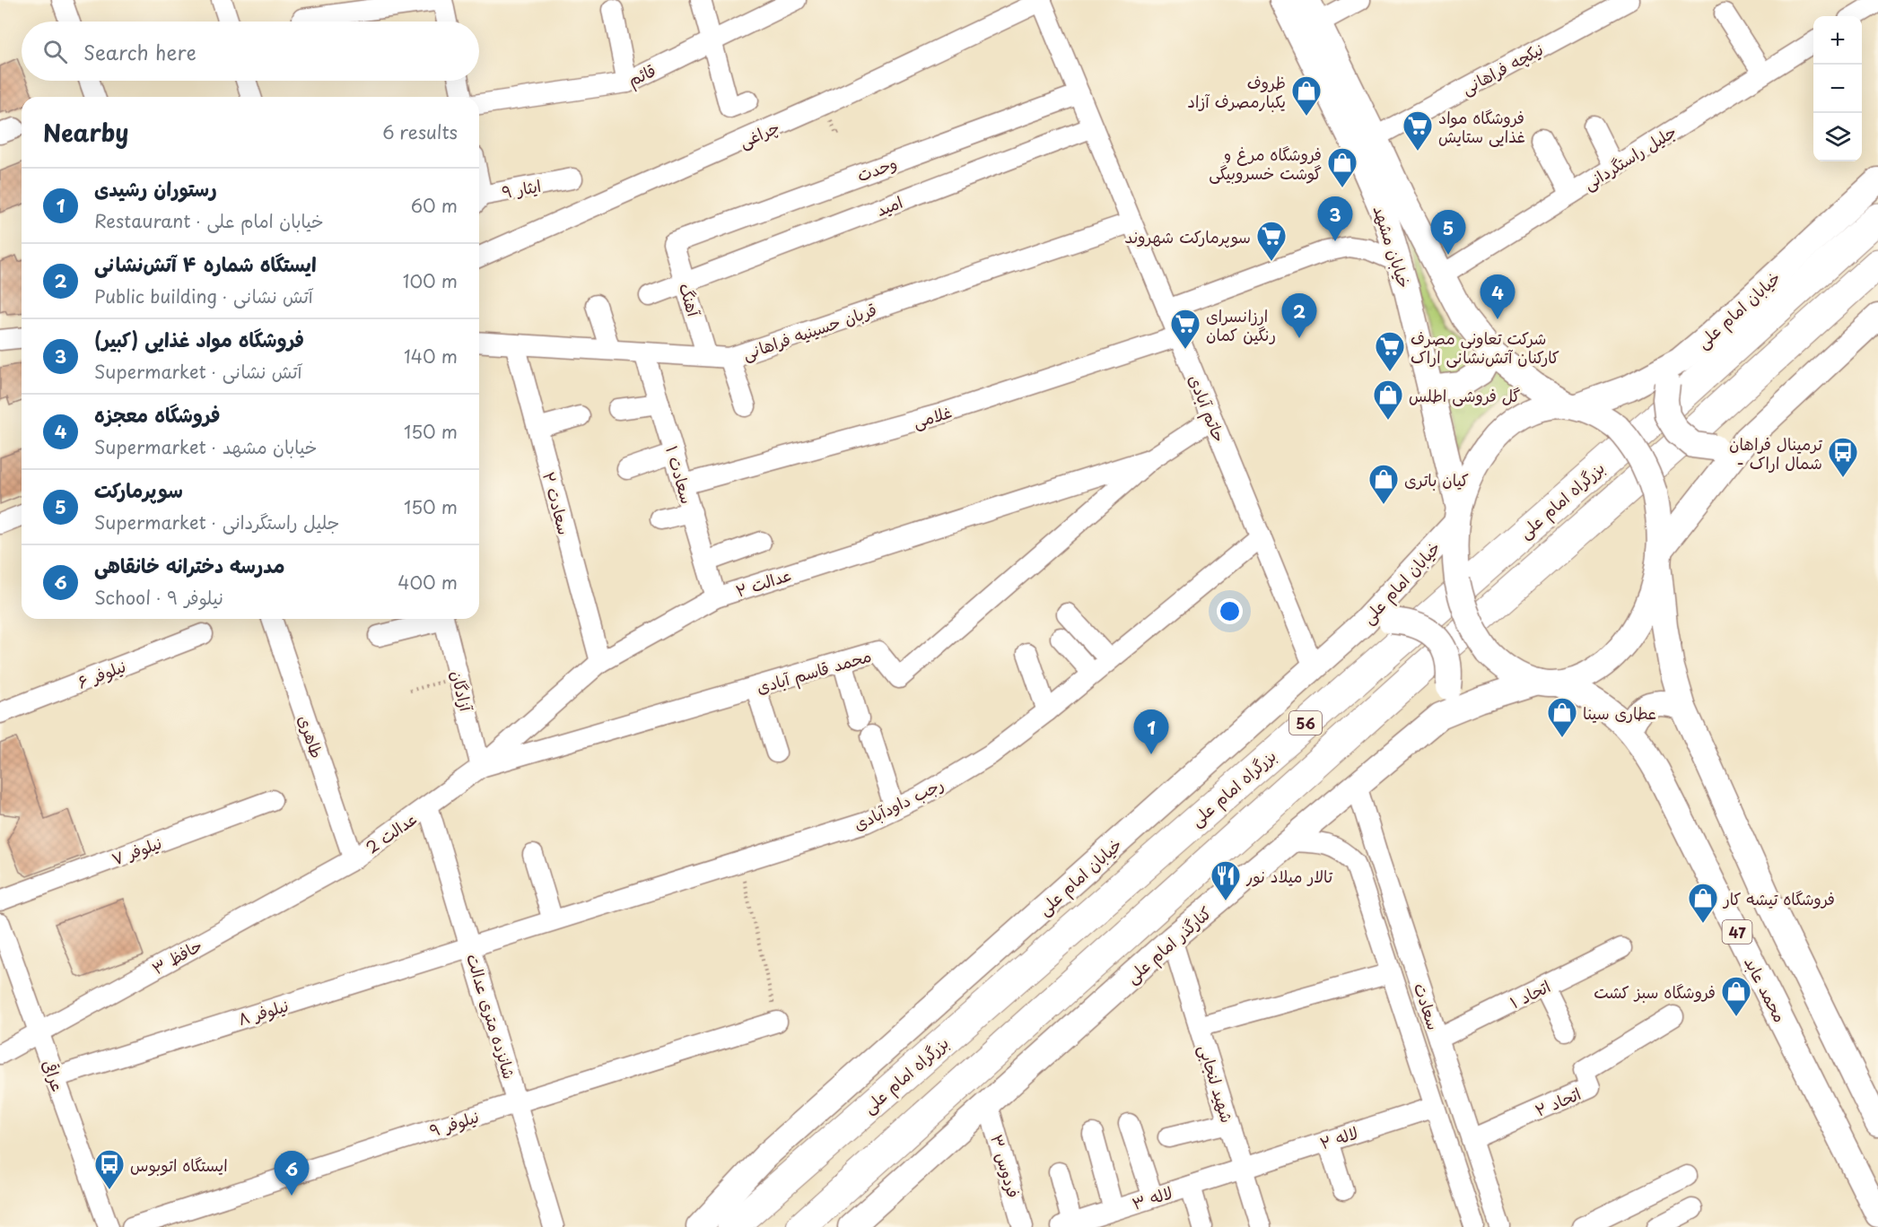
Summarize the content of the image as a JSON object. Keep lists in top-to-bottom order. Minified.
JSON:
{"streets":{"highway":["بزرگراه امام علی","56"],"main road":["خیابان مشهد","خیابان امام علی","47","کنارگذر امام علی","محمد عابد"],"street":["نیکچه فراهانی","قائم","چراغی","جلیل راستگردانی","وحدت","ایثار ۹","امید","آهنگ","قربان حسینیه فراهانی","حاتم آبادی","غلامی","سعادت ۱","سعادت ۲","عدالت ۲","محمد قاسم آبادی","نیلوفر ۶","آزادگان","طاهری","رجب داودآبادی","عدالت 2","نیلوفر ۷","حافظ ۳","اتحاد ۱","سعادت","نیلوفر ۸","شانزده متری عدالت","عراقی","شهید لنجابی","اتحاد ۲","نیلوفر ۹","لاله ۲","فردوس ۳","لاله ۳"]},"crossings":[["نیکچه فراهانی","خیابان مشهد"],["چراغی","حاتم آبادی"],["جلیل راستگردانی","خیابان مشهد"],["وحدت","آهنگ"],["وحدت","حاتم آبادی"],["امید","آهنگ"],["امید","حاتم آبادی"],["خیابان مشهد","خیابان امام علی"],["خیابان مشهد","47"],["آهنگ","قربان حسینیه فراهانی"],["خیابان امام علی","حاتم آبادی"],["خیابان امام علی","47"],["قربان حسینیه فراهانی","حاتم آبادی"],["قربان حسینیه فراهانی","سعادت ۱"],["قربان حسینیه فراهانی","سعادت ۲"],["حاتم آبادی","غلامی"],["حاتم آبادی","محمد قاسم آبادی"],["حاتم آبادی","رجب داودآبادی"],["غلامی","سعادت ۱"],["سعادت ۱","عدالت ۲"],["سعادت ۲","عدالت ۲"],["عدالت ۲","محمد قاسم آبادی"],["عدالت ۲","آزادگان"],["عدالت ۲","عدالت 2"],["عدالت ۲","شانزده متری عدالت"],["محمد قاسم آبادی","آزادگان"],["طاهری","عدالت 2"],["طاهری","حافظ ۳"],["رجب داودآبادی","نیلوفر ۸"],["رجب داودآبادی","شانزده متری عدالت"],["عدالت 2","حافظ ۳"],["عدالت 2","شانزده متری عدالت"],["47","کنارگذر امام علی"],["47","محمد عابد"],["کنارگذر امام علی","محمد عابد"],["کنارگذر امام علی","سعادت"],["کنارگذر امام علی","شهید لنجابی"],["کنارگذر امام علی","فردوس ۳"],["حافظ ۳","عراقی"],["اتحاد ۱","سعادت"],["سعادت","اتحاد ۲"],["سعادت","لاله ۲"],["نیلوفر ۸","شانزده متری عدالت"],["نیلوفر ۸","عراقی"],["شانزده متری عدالت","نیلوفر ۹"],["شهید لنجابی","لاله ۲"],["شهید لنجابی","لاله ۳"],["لاله ۲","لاله ۳"]],"places":{"shop":["ظروف یکبارمصرف آزاد","فروشگاه مرغ و گوشت خسروبیگی","گل فروشی اطلس","کیان باتری","عطاری سینا","فروشگاه تیشه کار","فروشگاه سبز کشت"],"supermarket":["فروشگاه مواد غذایی ستایش","سوپرمارکت شهروند","ارزانسرای رنگین کمان","شرکت تعاونی مصرف کارکنان آتش‌نشانی اراک"],"bus stop":["ترمینال فراهان - شمال اراک","ایستگاه اتوبوس"],"restaurant":["تالار میلاد نور"]},"page":{"map_buttons":["+","−"],"search":"Search here","heading":["Nearby","6 results"],"list":[{"mark":"1","name":"رستوران رشیدی","note":"Restaurant · خیابان امام علی","value":"60 m"},{"mark":"2","name":"ایستگاه شماره ۴ آتش‌نشانی","note":"Public building · آتش نشانی","value":"100 m"},{"mark":"3","name":"فروشگاه مواد غذایی (کبیر)","note":"Supermarket · آتش نشانی","value":"140 m"},{"mark":"4","name":"فروشگاه معجزه","note":"Supermarket · خیابان مشهد","value":"150 m"},{"mark":"5","name":"سوپرمارکت","note":"Supermarket · جلیل راستگردانی","value":"150 m"},{"mark":"6","name":"مدرسه دخترانه خانقاهی","note":"School · نیلوفر ۹","value":"400 m"}],"pins":["3","5","4","2","1","6"]}}
